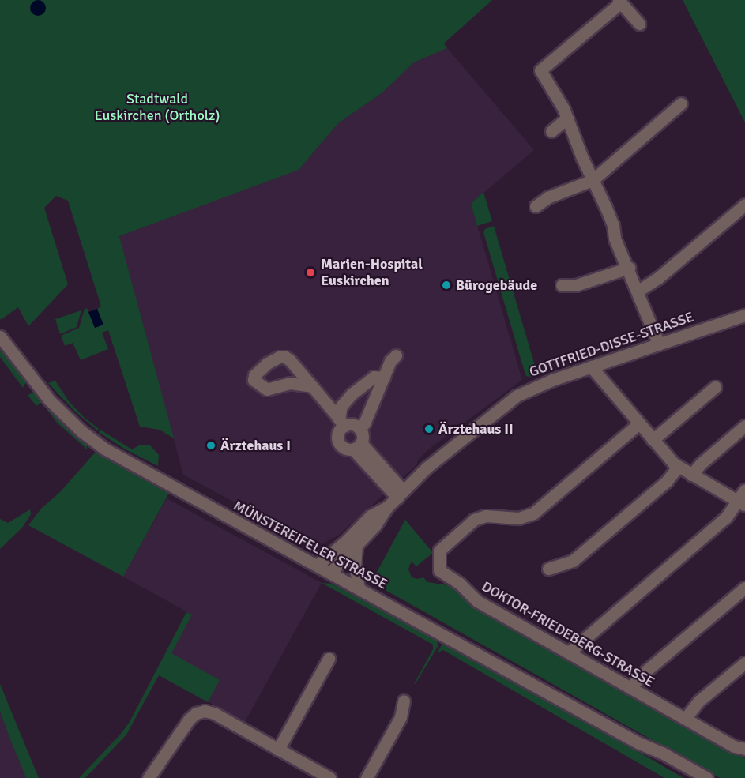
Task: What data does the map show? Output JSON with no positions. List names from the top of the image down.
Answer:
{
  "streets": {
    "street": ["GOTTFRIED-DISSE-STRASSE", "MÜNSTEREIFELER STRASSE", "DOKTOR-FRIEDEBERG-STRASSE"]
  },
  "crossings": [
    ["GOTTFRIED-DISSE-STRASSE", "MÜNSTEREIFELER STRASSE"]
  ],
  "parks": ["Stadtwald Euskirchen (Ortholz)"],
  "places": [
    "Marien-Hospital Euskirchen",
    "Bürogebäude",
    "Ärztehaus II",
    "Ärztehaus I"
  ]
}
